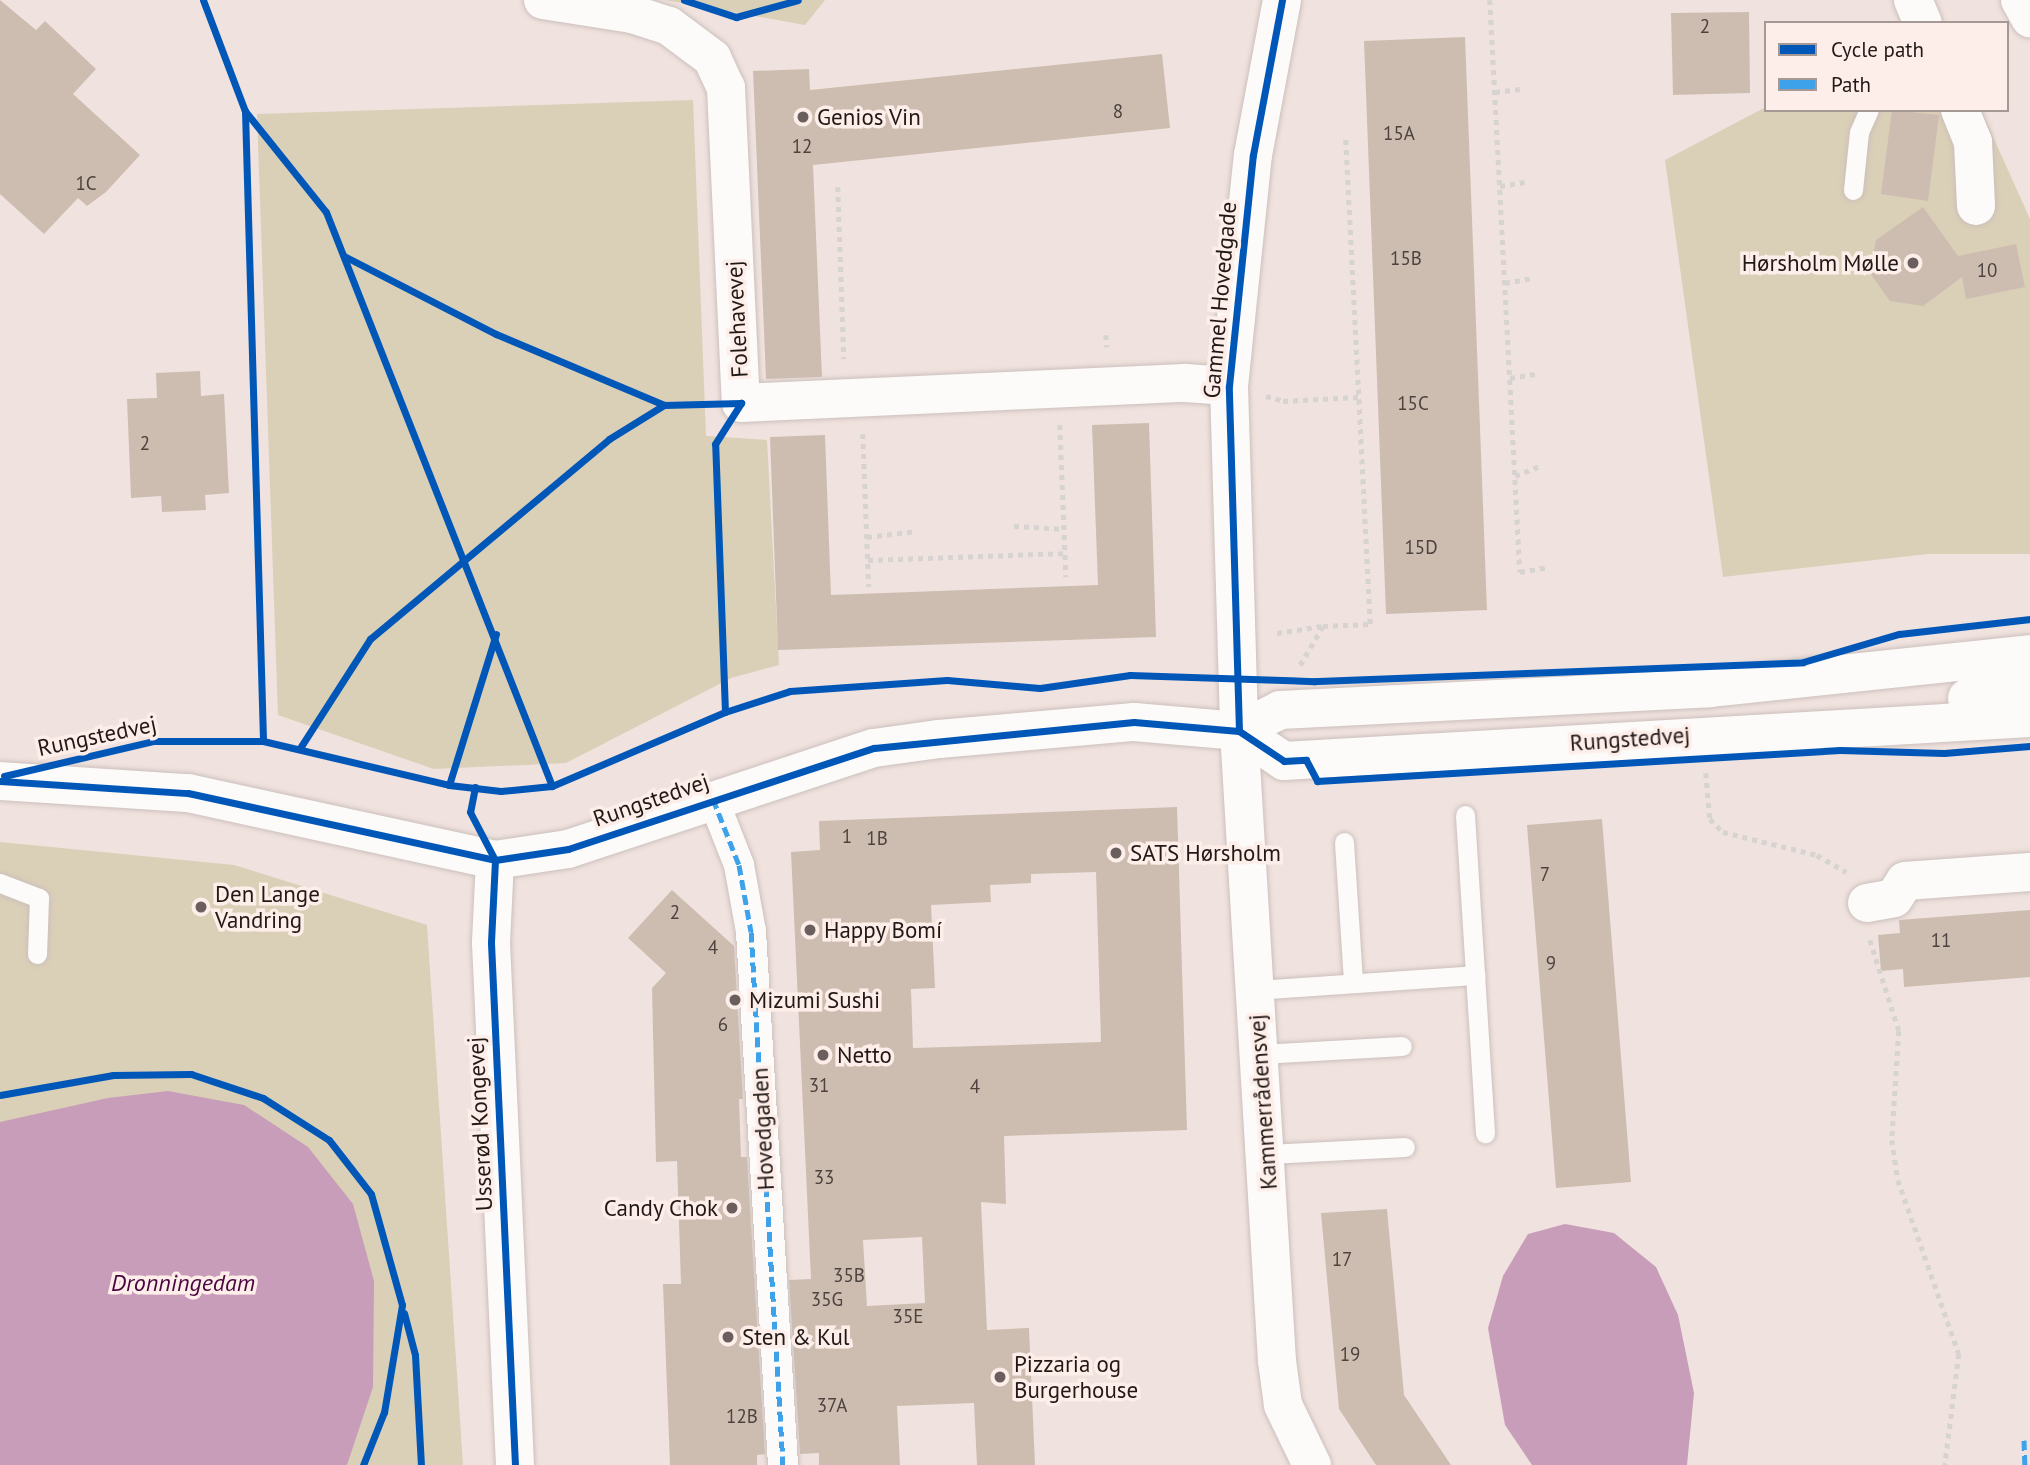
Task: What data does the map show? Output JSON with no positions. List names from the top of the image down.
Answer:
{
  "streets": {
    "street": [
      "Gammel Hovedgade",
      "Folehavevej",
      "Rungstedvej",
      "Kammerrådensvej",
      "Usserød Kongevej",
      "Hovedgaden"
    ]
  },
  "crossings": [
    ["Gammel Hovedgade", "Folehavevej"],
    ["Gammel Hovedgade", "Rungstedvej"],
    ["Gammel Hovedgade", "Kammerrådensvej"],
    ["Rungstedvej", "Kammerrådensvej"],
    ["Rungstedvej", "Usserød Kongevej"],
    ["Rungstedvej", "Hovedgaden"]
  ],
  "water": ["Dronningedam"],
  "places": [
    "Genios Vin",
    "Hørsholm Mølle",
    "SATS Hørsholm",
    "Den Lange Vandring",
    "Happy Bomí",
    "Mizumi Sushi",
    "Netto",
    "Candy Chok",
    "Sten & Kul",
    "Pizzaria og Burgerhouse"
  ],
  "house_numbers": [
    "2",
    "8",
    "15A",
    "12",
    "1C",
    "15B",
    "10",
    "15C",
    "2",
    "15D",
    "1",
    "1B",
    "7",
    "2",
    "11",
    "4",
    "9",
    "6",
    "31",
    "4",
    "33",
    "17",
    "35B",
    "35G",
    "35E",
    "19",
    "37A",
    "12B"
  ],
  "legend": ["Cycle path", "Path"]
}
